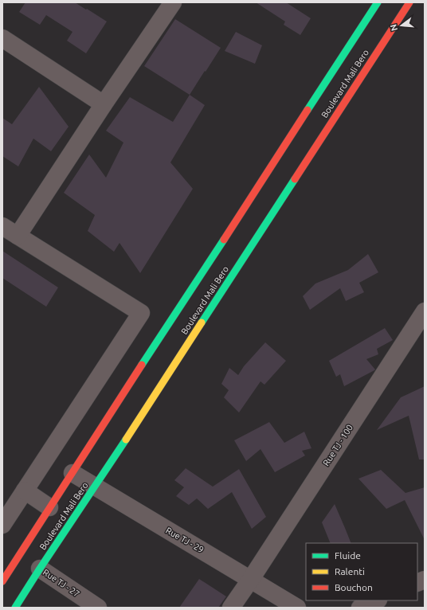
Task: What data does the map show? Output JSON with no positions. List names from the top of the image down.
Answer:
{
  "streets": {
    "main road": ["Boulevard Mali Bero"],
    "street": ["Rue TJ - 100", "Rue TJ - 29", "Rue TJ - 27"]
  },
  "crossings": [
    ["Boulevard Mali Bero", "Rue TJ - 29"],
    ["Boulevard Mali Bero", "Rue TJ - 27"],
    ["Rue TJ - 100", "Rue TJ - 29"]
  ],
  "legend": ["Fluide", "Ralenti", "Bouchon"],
  "north": "left"
}
